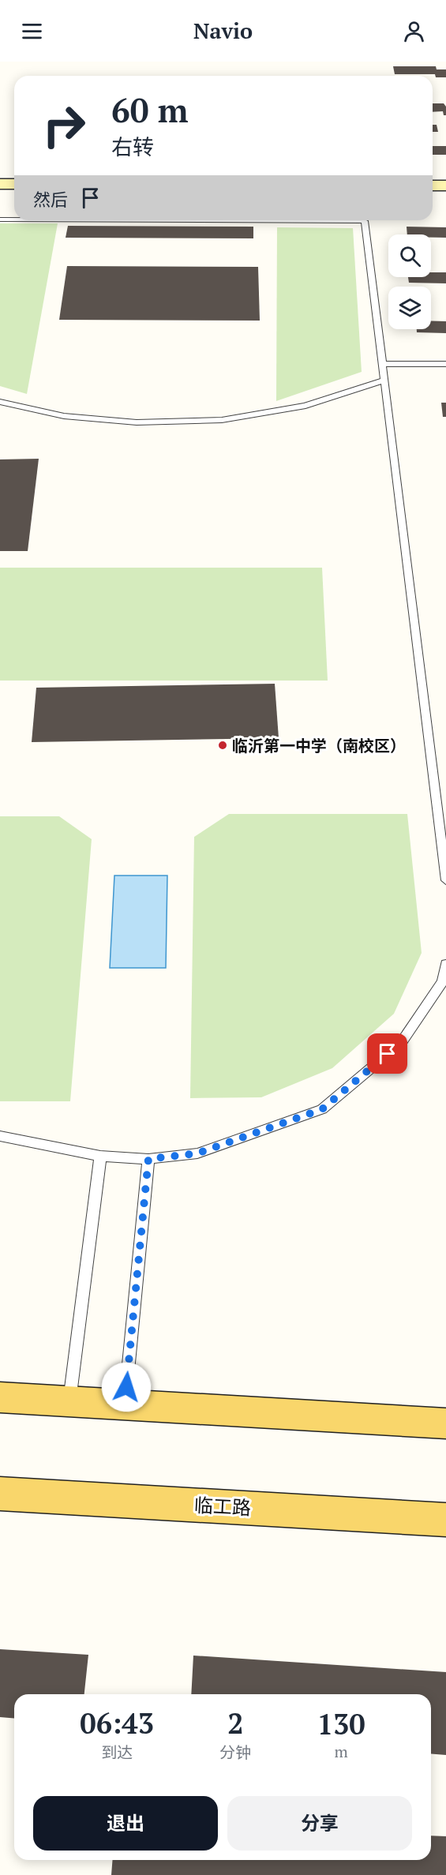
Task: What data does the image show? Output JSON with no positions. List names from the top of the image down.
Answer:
{
  "streets": {
    "main road": ["临工路"]
  },
  "places": ["临沂第一中学（南校区）"],
  "page": {
    "header": "Navio",
    "turn": ["60 m", "右转"],
    "then": "然后",
    "eta": [
      "06:43",
      "到达",
      "2",
      "分钟",
      "130",
      "m"
    ],
    "buttons": ["退出", "分享"]
  }
}
